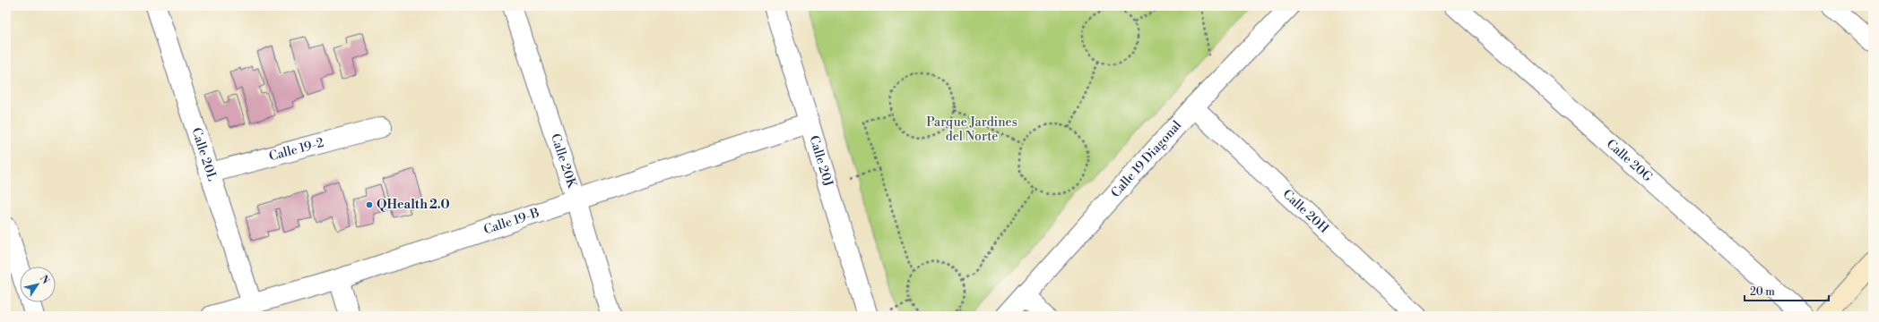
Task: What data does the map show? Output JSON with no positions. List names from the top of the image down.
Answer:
{
  "streets": {
    "street": [
      "Calle 19-2",
      "Calle 20L",
      "Calle 20K",
      "Calle 19 Diagonal",
      "Calle 20J",
      "Calle 20G",
      "Calle 20H",
      "Calle 19-B"
    ]
  },
  "crossings": [
    ["Calle 19-2", "Calle 20L"],
    ["Calle 20L", "Calle 19-B"],
    ["Calle 20K", "Calle 19-B"],
    ["Calle 19 Diagonal", "Calle 20H"],
    ["Calle 20J", "Calle 19-B"]
  ],
  "parks": ["Parque Jardines del Norte"],
  "places": ["QHealth 2.0"],
  "scale_bar": "20 m",
  "north": "top right"
}
